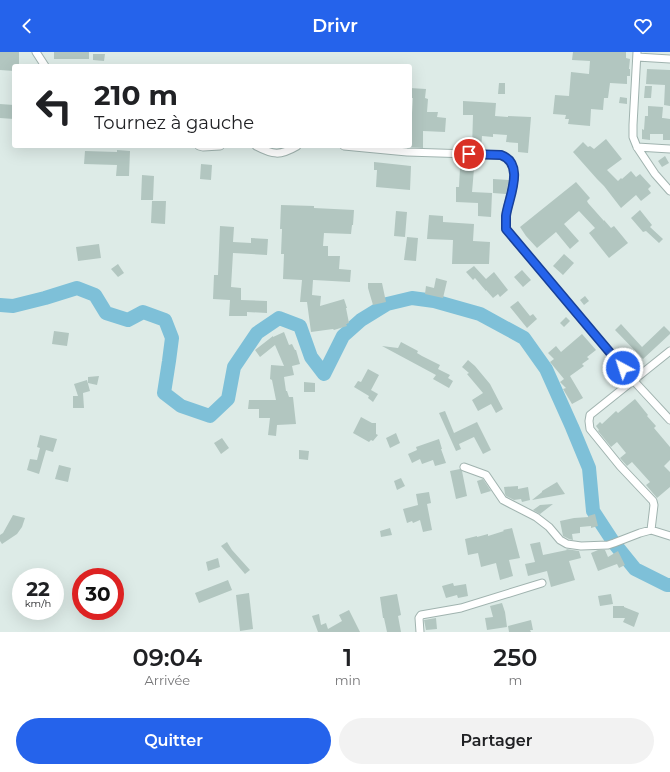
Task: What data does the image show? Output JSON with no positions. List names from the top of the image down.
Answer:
{
  "page": {
    "header": "Drivr",
    "turn": ["210 m", "Tournez à gauche"],
    "speed": "22 km/h",
    "limit": "30",
    "eta": [
      "09:04",
      "Arrivée",
      "1",
      "min",
      "250",
      "m"
    ],
    "buttons": ["Quitter", "Partager"]
  }
}
